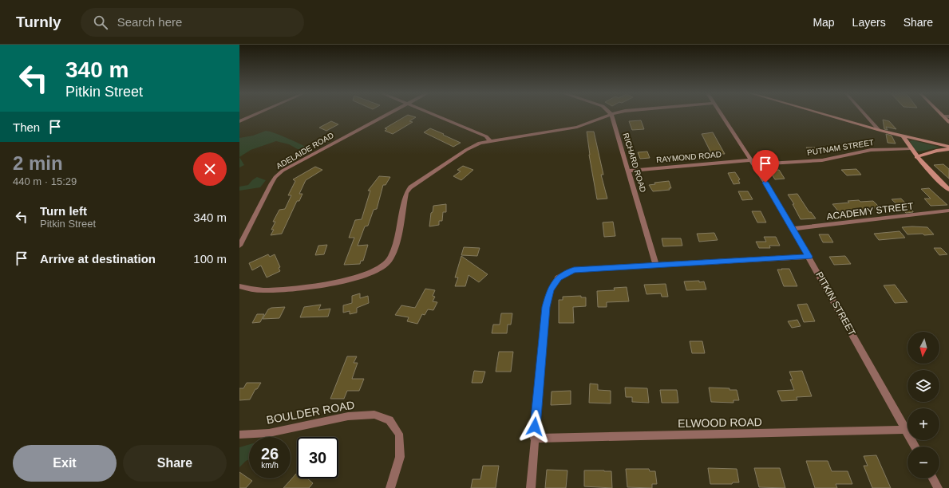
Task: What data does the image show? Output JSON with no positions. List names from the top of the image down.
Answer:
{
  "streets": {
    "street": [
      "PUTNAM STREET",
      "ADELAIDE ROAD",
      "RAYMOND ROAD",
      "RICHARD ROAD",
      "ACADEMY STREET",
      "PITKIN STREET",
      "BOULDER ROAD",
      "ELWOOD ROAD"
    ]
  },
  "crossings": [
    ["PUTNAM STREET", "RAYMOND ROAD"],
    ["PUTNAM STREET", "PITKIN STREET"],
    ["RAYMOND ROAD", "RICHARD ROAD"],
    ["RAYMOND ROAD", "PITKIN STREET"],
    ["ACADEMY STREET", "PITKIN STREET"],
    ["PITKIN STREET", "ELWOOD ROAD"]
  ],
  "north": "bottom",
  "page": {
    "header": "Turnly",
    "search": "Search here",
    "nav": ["Map", "Layers", "Share"],
    "turn": ["340 m", "Pitkin Street"],
    "then": "Then",
    "heading": ["2 min", "440 m · 15:29"],
    "list": [
      {
        "name": "Turn left",
        "note": "Pitkin Street",
        "value": "340 m"
      },
      {
        "name": "Arrive at destination",
        "value": "100 m"
      }
    ],
    "map_buttons": ["+", "−"],
    "speed": "26 km/h",
    "limit": "30",
    "buttons": ["Exit", "Share"]
  }
}
